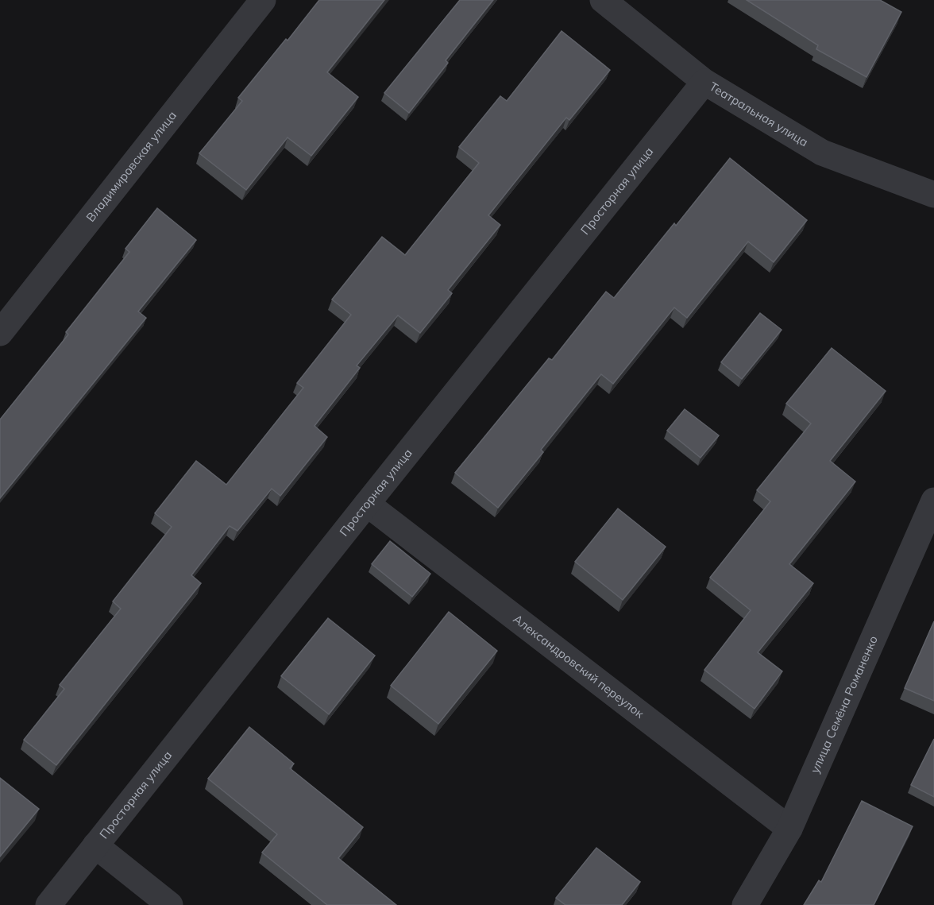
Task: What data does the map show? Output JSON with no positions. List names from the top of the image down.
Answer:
{
  "streets": {
    "street": [
      "Театральная улица",
      "Владимировская улица",
      "Просторная улица",
      "Александровский переулок",
      "улица Семёна Романенко"
    ]
  },
  "crossings": [
    ["Театральная улица", "Просторная улица"],
    ["Просторная улица", "Александровский переулок"],
    ["Александровский переулок", "улица Семёна Романенко"]
  ]
}
